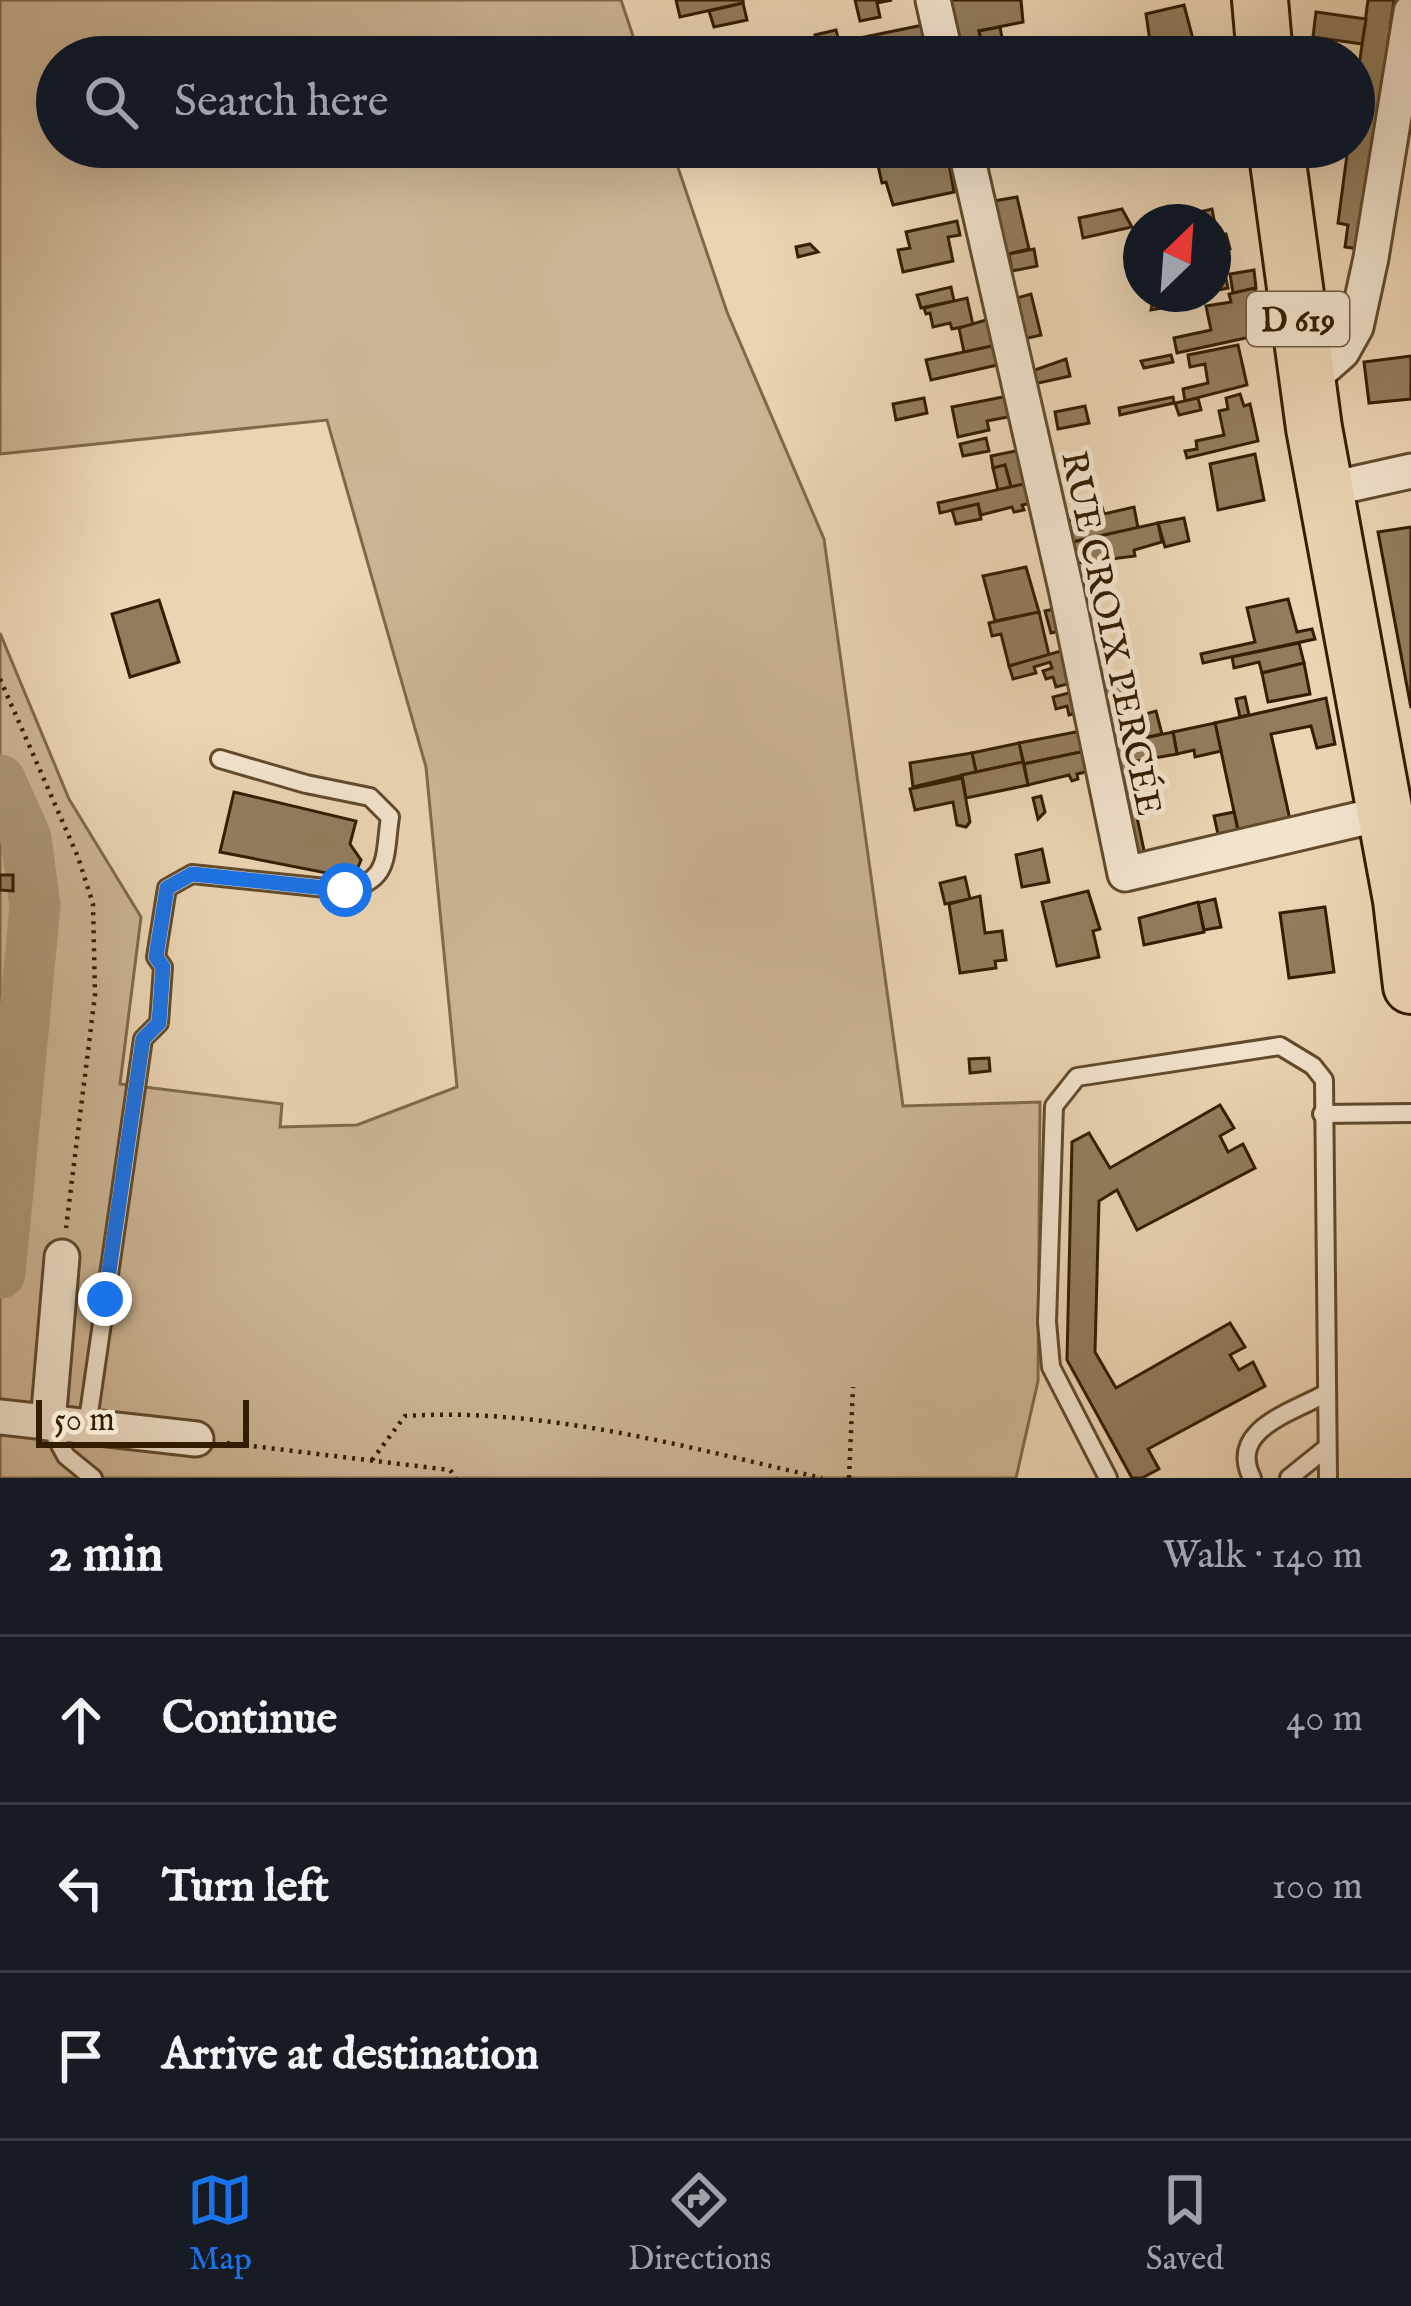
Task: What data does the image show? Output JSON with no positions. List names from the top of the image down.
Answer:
{
  "streets": {
    "main road": ["D 619"],
    "street": ["RUE CROIX PERCÉE"]
  },
  "crossings": [
    ["D 619", "RUE CROIX PERCÉE"]
  ],
  "scale_bar": "50 m",
  "north": "top right",
  "page": {
    "search": "Search here",
    "scale": "50 m",
    "heading": ["2 min", "Walk · 140 m"],
    "list": [
      ["Continue", "40 m"],
      ["Turn left", "100 m"],
      "Arrive at destination"
    ],
    "nav": ["Map", "Directions", "Saved"]
  }
}
